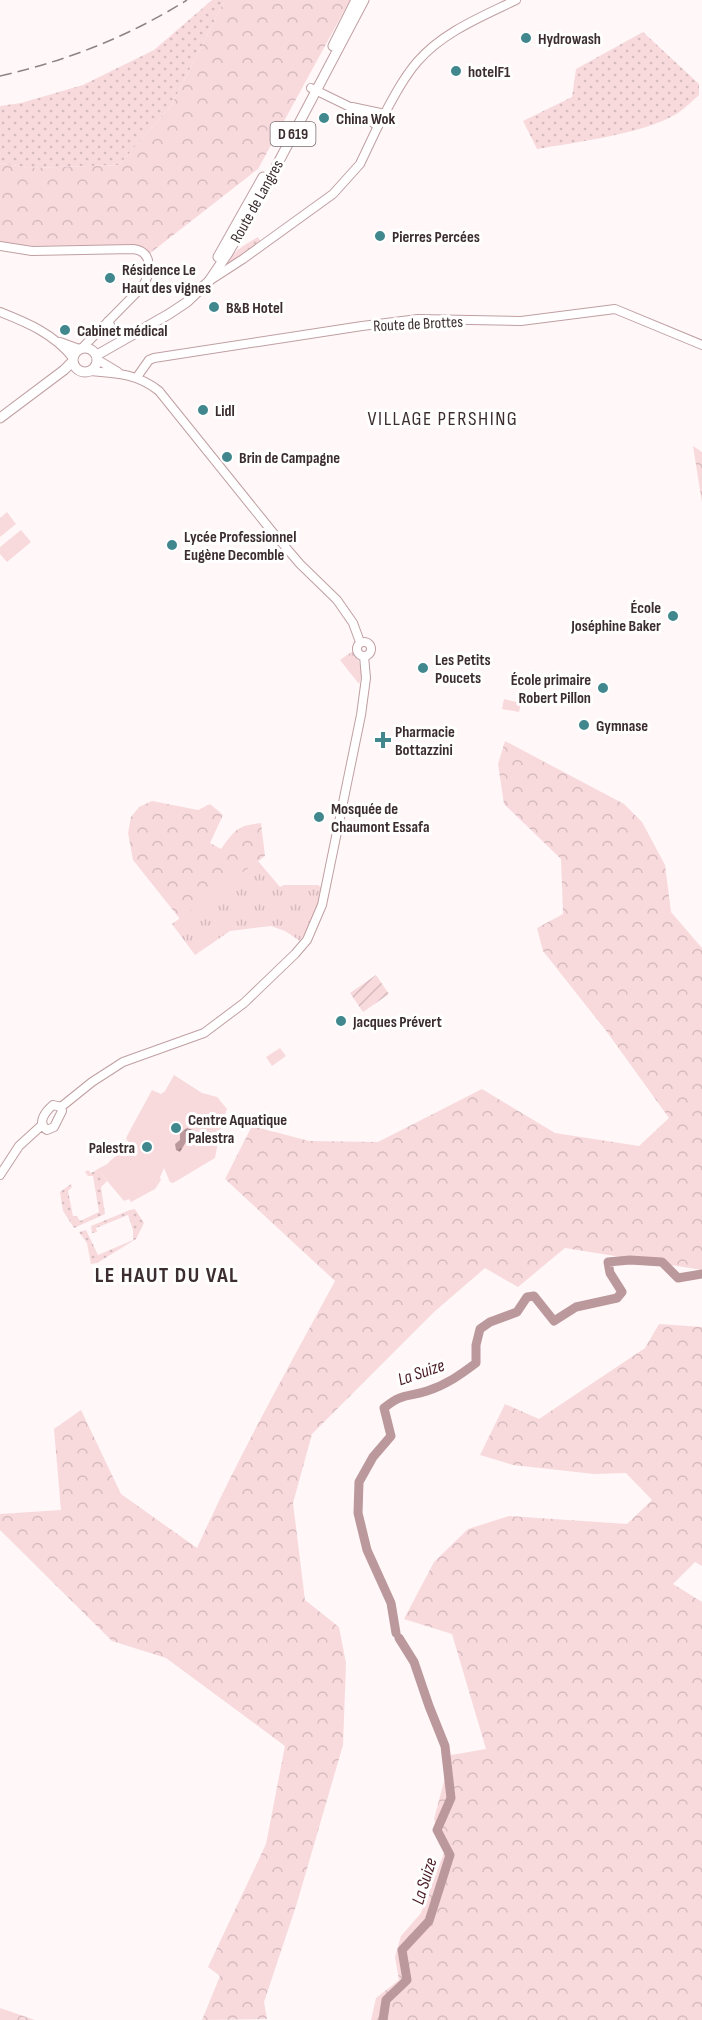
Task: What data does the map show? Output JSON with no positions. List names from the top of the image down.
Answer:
{
  "streets": {
    "main road": ["D 619", "Route de Langres"],
    "street": ["Route de Brottes"]
  },
  "crossings": [
    ["D 619", "Route de Langres"]
  ],
  "districts": ["VILLAGE PERSHING", "LE HAUT DU VAL"],
  "water": ["La Suize"],
  "places": {
    "other": [
      "Hydrowash",
      "hotelF1",
      "China Wok",
      "Pierres Percées",
      "Résidence Le Haut des vignes",
      "B&B Hotel",
      "Cabinet médical",
      "Lidl",
      "Brin de Campagne",
      "Lycée Professionnel Eugène Decomble",
      "École Joséphine Baker",
      "Les Petits Poucets",
      "École primaire Robert Pillon",
      "Gymnase",
      "Mosquée de Chaumont Essafa",
      "Jacques Prévert",
      "Centre Aquatique Palestra",
      "Palestra"
    ],
    "health": ["Pharmacie Bottazzini"]
  }
}
